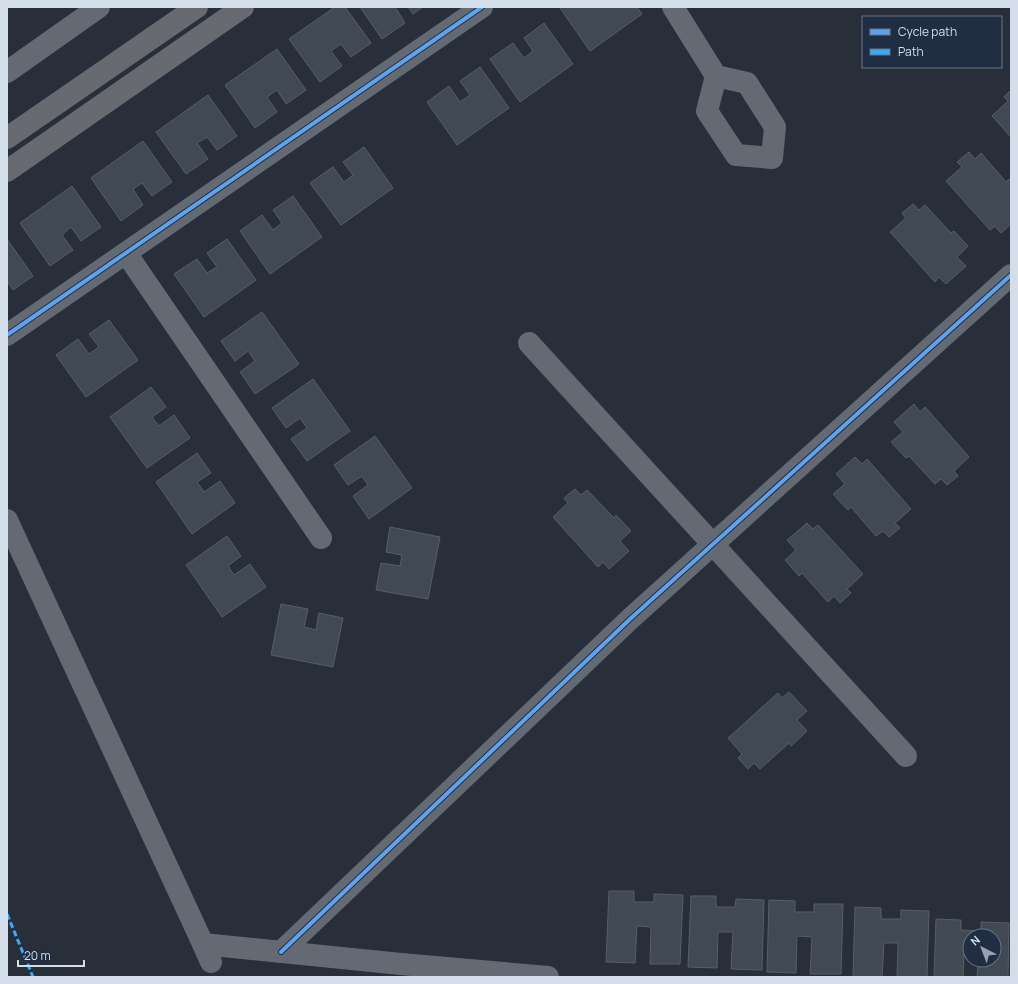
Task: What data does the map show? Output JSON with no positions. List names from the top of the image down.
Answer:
{
  "legend": ["Cycle path", "Path"],
  "scale_bar": "20 m",
  "north": "top left"
}
